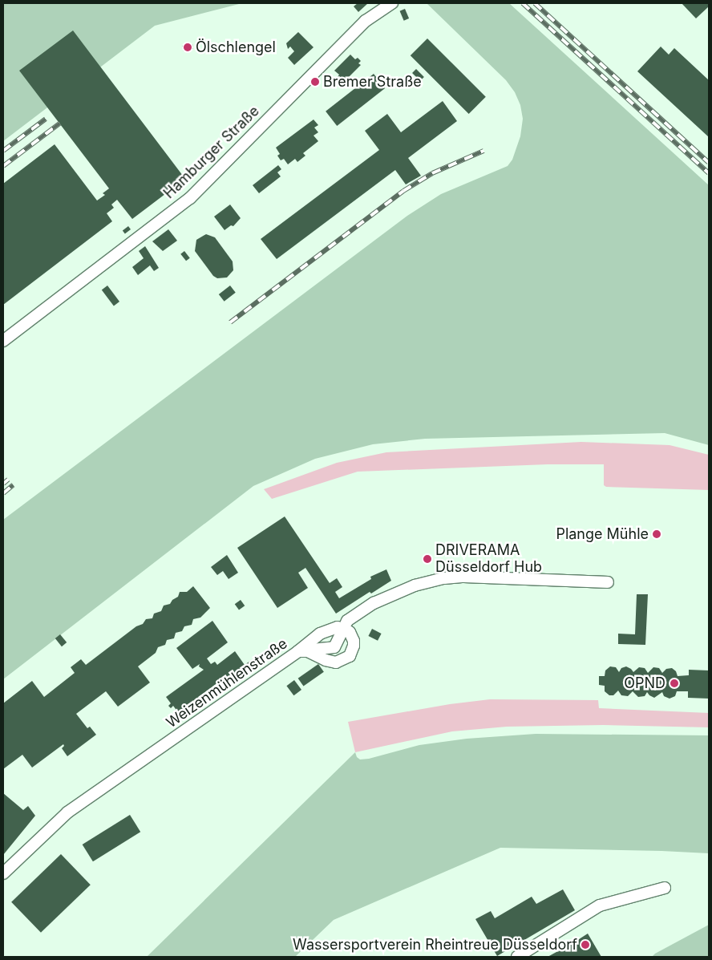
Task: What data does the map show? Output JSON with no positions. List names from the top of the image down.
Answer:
{
  "streets": {
    "street": ["Hamburger Straße", "Weizenmühlenstraße"]
  },
  "places": [
    "Ölschlengel",
    "Bremer Straße",
    "Plange Mühle",
    "DRIVERAMA Düsseldorf Hub",
    "OPND",
    "Wassersportverein Rheintreue Düsseldorf"
  ]
}
